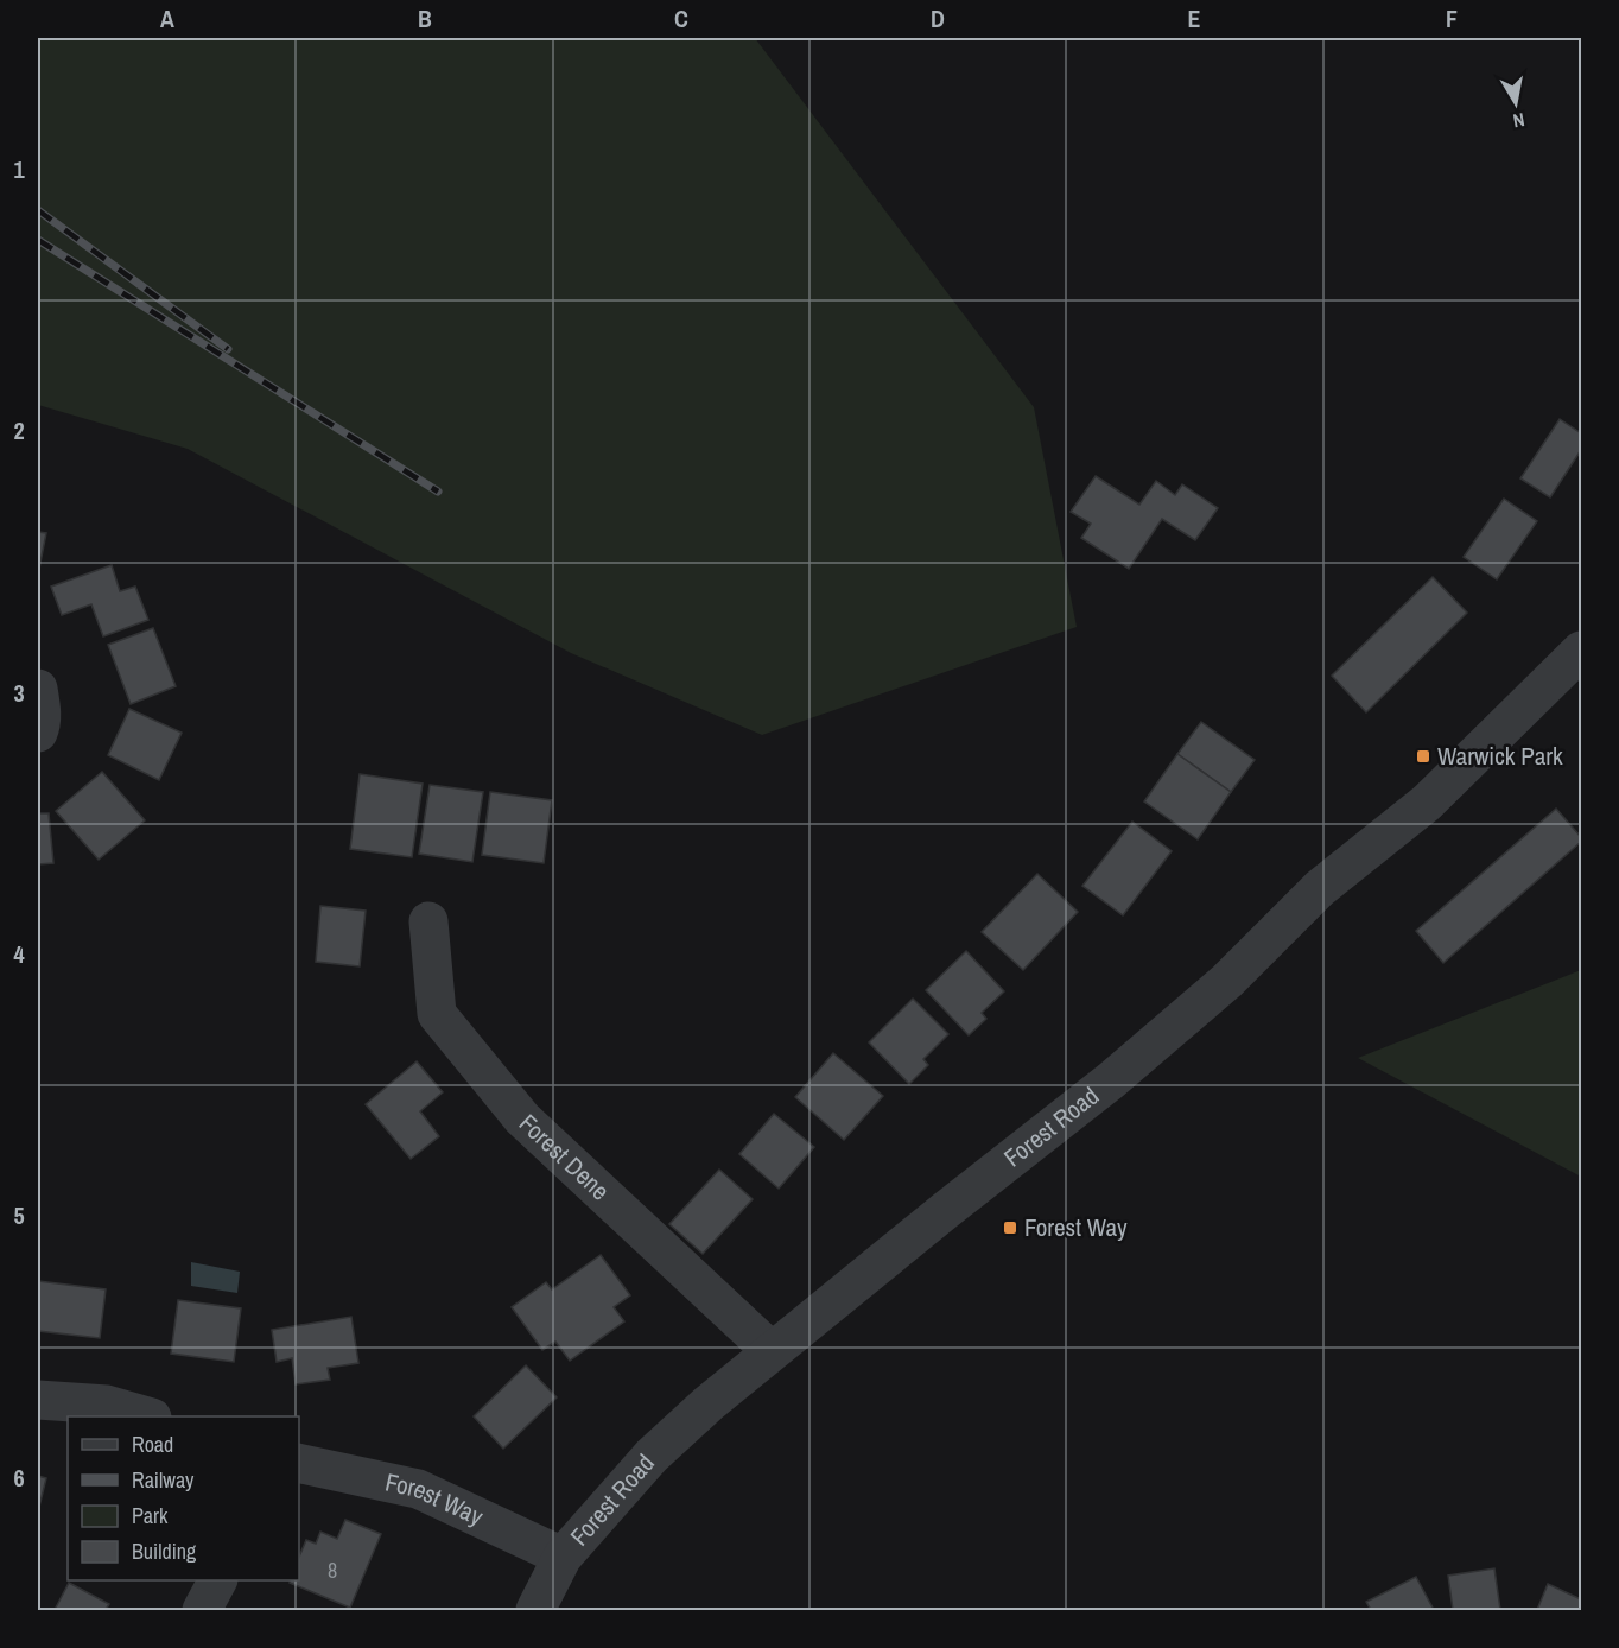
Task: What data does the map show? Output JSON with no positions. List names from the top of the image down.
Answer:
{
  "streets": {
    "street": ["Forest Road", "Forest Dene", "Forest Way"]
  },
  "crossings": [
    ["Forest Road", "Forest Dene"],
    ["Forest Road", "Forest Way"]
  ],
  "places": {
    "transit": ["Warwick Park", "Forest Way"]
  },
  "house_numbers": ["8"],
  "legend": [
    "Road",
    "Railway",
    "Park",
    "Building"
  ],
  "north": "bottom",
  "grid": {
    "columns": [
      "A",
      "B",
      "C",
      "D",
      "E",
      "F"
    ],
    "rows": [
      "1",
      "2",
      "3",
      "4",
      "5",
      "6"
    ]
  }
}
